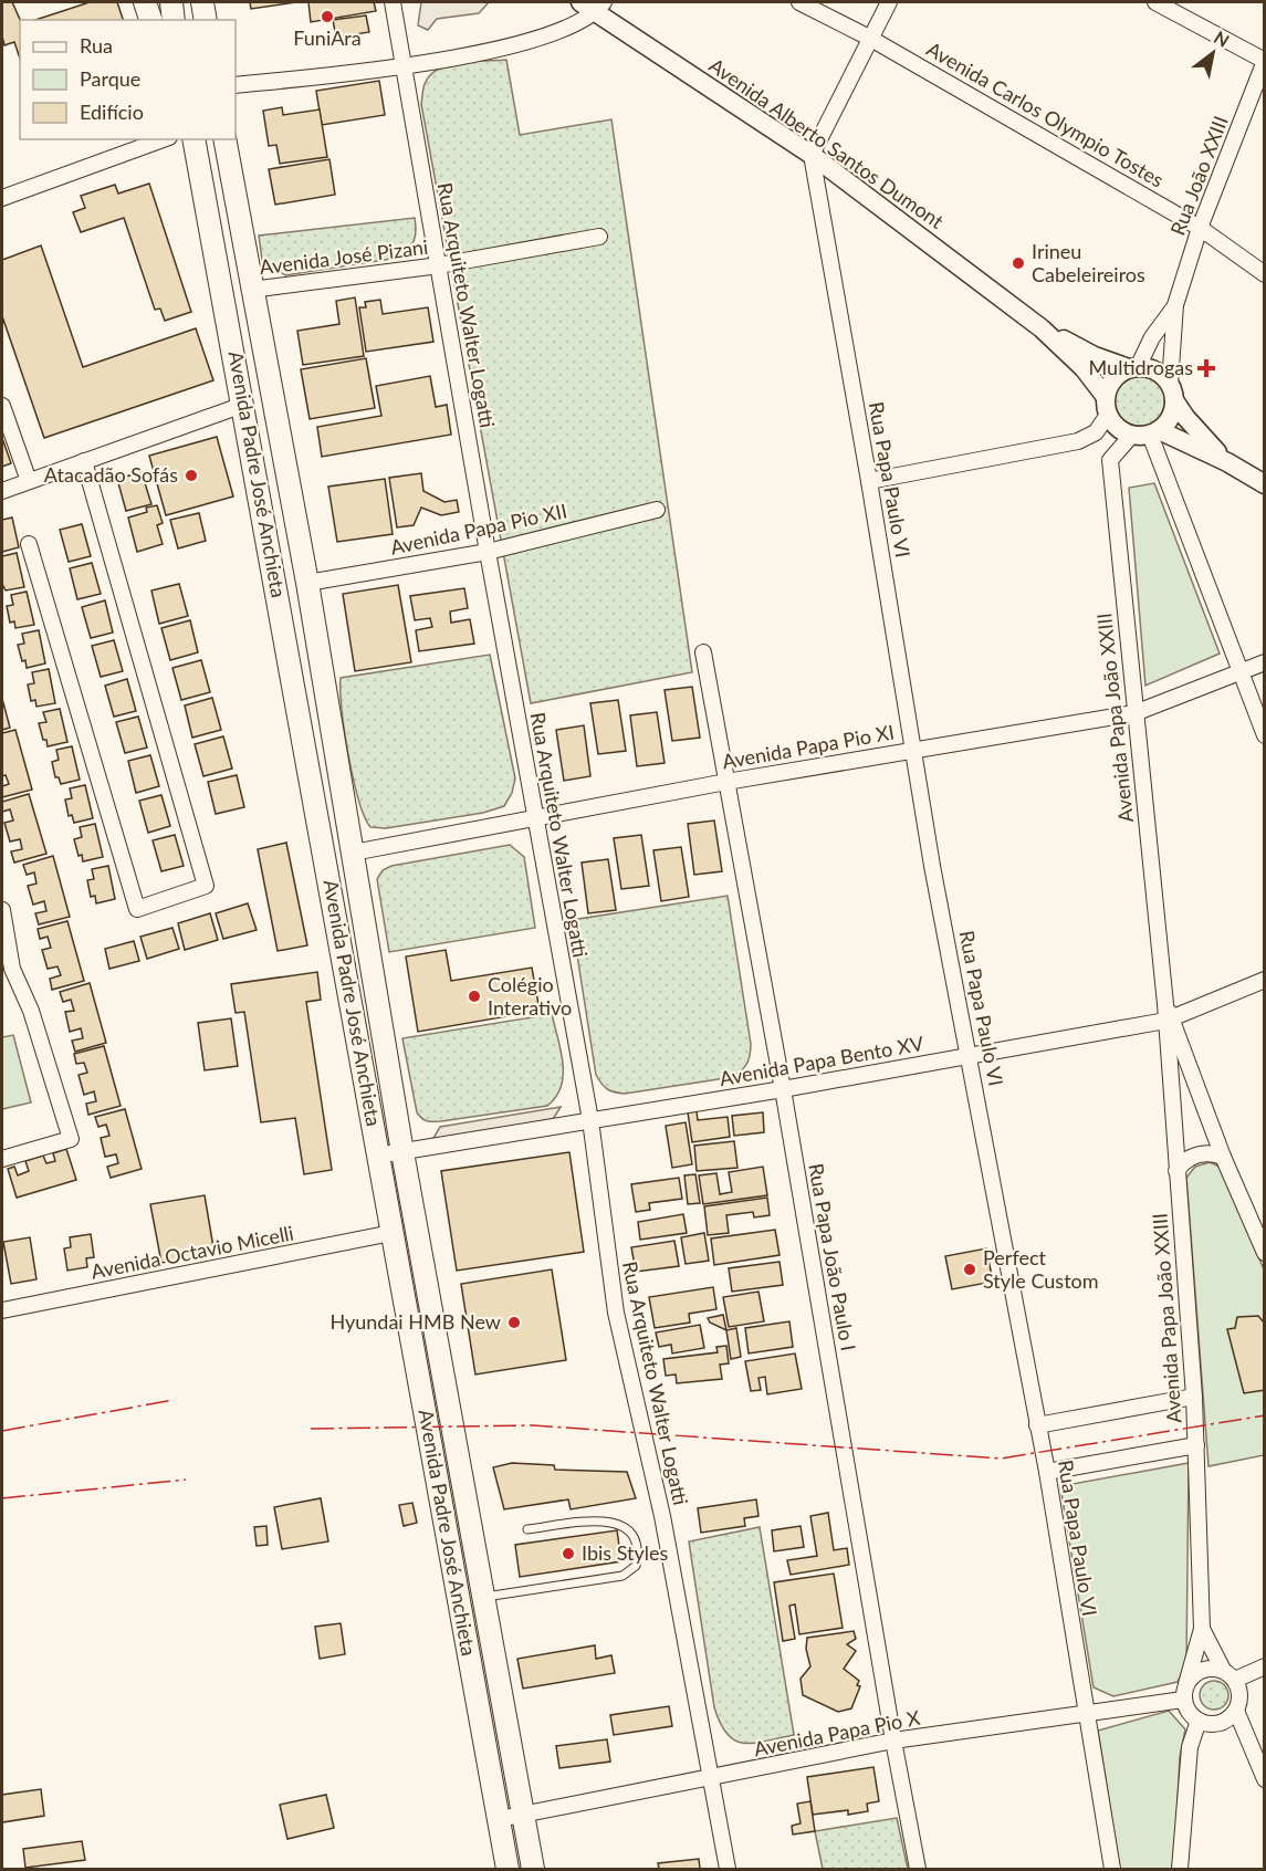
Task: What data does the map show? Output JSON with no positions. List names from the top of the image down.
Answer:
{
  "streets": {
    "main road": ["Avenida Padre José Anchieta"],
    "street": [
      "Avenida Carlos Olympio Tostes",
      "Avenida Alberto Santos Dumont",
      "Rua João XXIII",
      "Avenida José Pizani",
      "Rua Arquiteto Walter Logatti",
      "Rua Papa Paulo VI",
      "Avenida Papa Pio XII",
      "Avenida Papa João XXIII",
      "Avenida Papa Pio XI",
      "Avenida Papa Bento XV",
      "Avenida Octavio Micelli",
      "Rua Papa João Paulo I",
      "Avenida Papa Pio X"
    ]
  },
  "crossings": [
    ["Avenida Carlos Olympio Tostes", "Rua João XXIII"],
    ["Avenida Alberto Santos Dumont", "Rua João XXIII"],
    ["Avenida Alberto Santos Dumont", "Rua Papa Paulo VI"],
    ["Avenida Alberto Santos Dumont", "Avenida Papa João XXIII"],
    ["Rua João XXIII", "Avenida Papa João XXIII"],
    ["Avenida José Pizani", "Rua Arquiteto Walter Logatti"],
    ["Avenida José Pizani", "Avenida Padre José Anchieta"],
    ["Rua Arquiteto Walter Logatti", "Avenida Papa Pio XII"],
    ["Rua Arquiteto Walter Logatti", "Avenida Papa Pio XI"],
    ["Rua Arquiteto Walter Logatti", "Avenida Papa Bento XV"],
    ["Rua Arquiteto Walter Logatti", "Avenida Papa Pio X"],
    ["Avenida Padre José Anchieta", "Avenida Papa Pio XII"],
    ["Avenida Padre José Anchieta", "Avenida Papa Pio XI"],
    ["Avenida Padre José Anchieta", "Avenida Papa Bento XV"],
    ["Avenida Padre José Anchieta", "Avenida Octavio Micelli"],
    ["Avenida Padre José Anchieta", "Avenida Papa Pio X"],
    ["Rua Papa Paulo VI", "Avenida Papa Pio XI"],
    ["Rua Papa Paulo VI", "Avenida Papa Bento XV"],
    ["Rua Papa Paulo VI", "Avenida Papa Pio X"],
    ["Avenida Papa João XXIII", "Avenida Papa Pio XI"],
    ["Avenida Papa João XXIII", "Avenida Papa Bento XV"],
    ["Avenida Papa João XXIII", "Avenida Papa Pio X"],
    ["Avenida Papa Pio XI", "Rua Papa João Paulo I"],
    ["Avenida Papa Bento XV", "Rua Papa João Paulo I"],
    ["Rua Papa João Paulo I", "Avenida Papa Pio X"]
  ],
  "places": {
    "other": [
      "FuniAra",
      "Irineu Cabeleireiros",
      "Atacadão Sofás",
      "Colégio Interativo",
      "Perfect Style Custom",
      "Hyundai HMB New",
      "Ibis Styles"
    ],
    "health": ["Multidrogas"]
  },
  "legend": ["Rua", "Parque", "Edifício"],
  "north": "top right"
}
